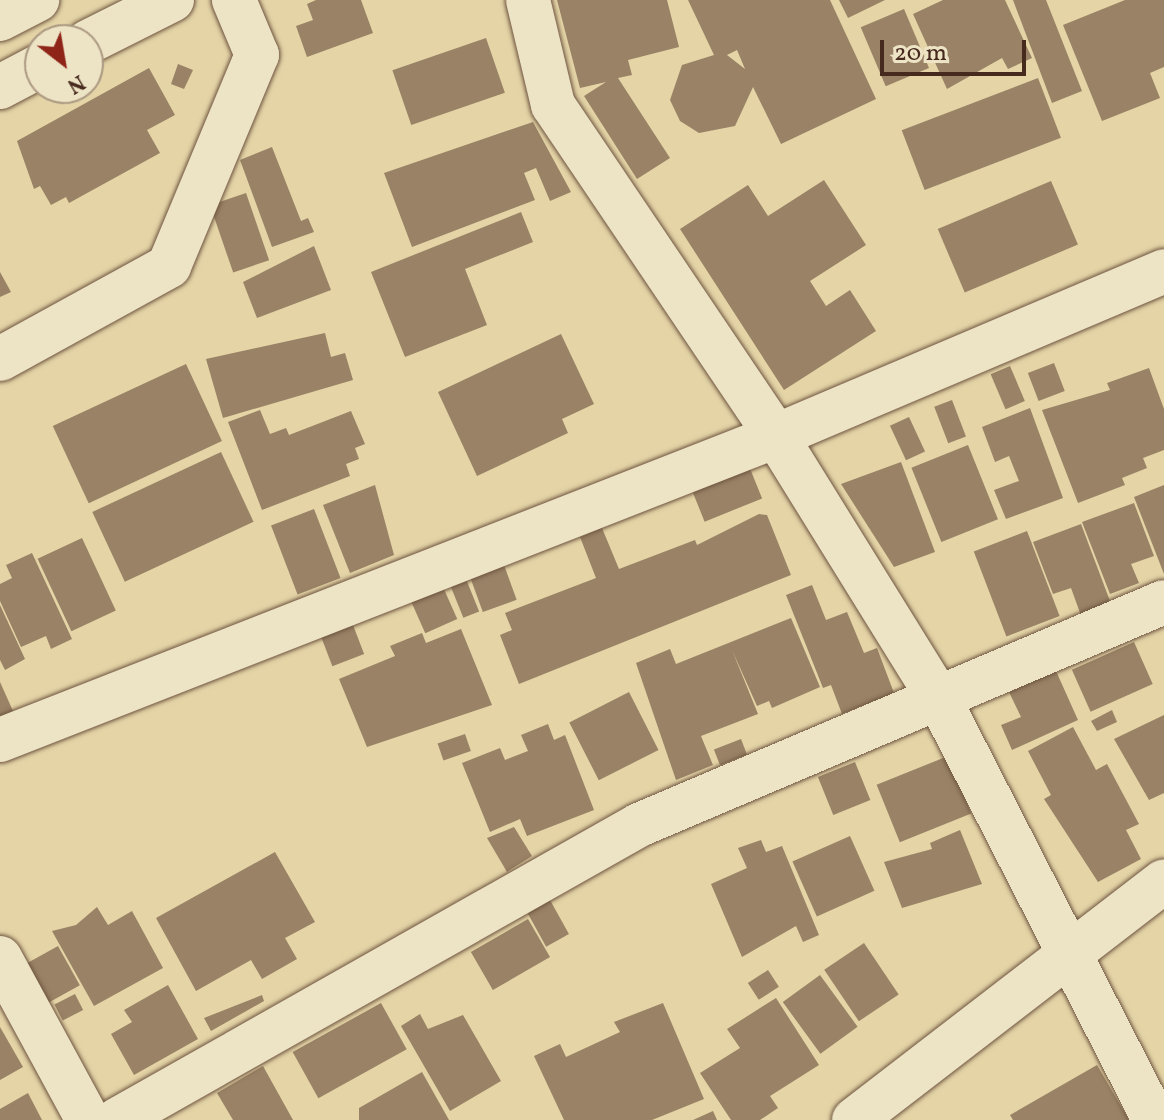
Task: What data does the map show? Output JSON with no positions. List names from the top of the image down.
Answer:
{
  "scale_bar": "20 m",
  "north": "bottom right"
}
